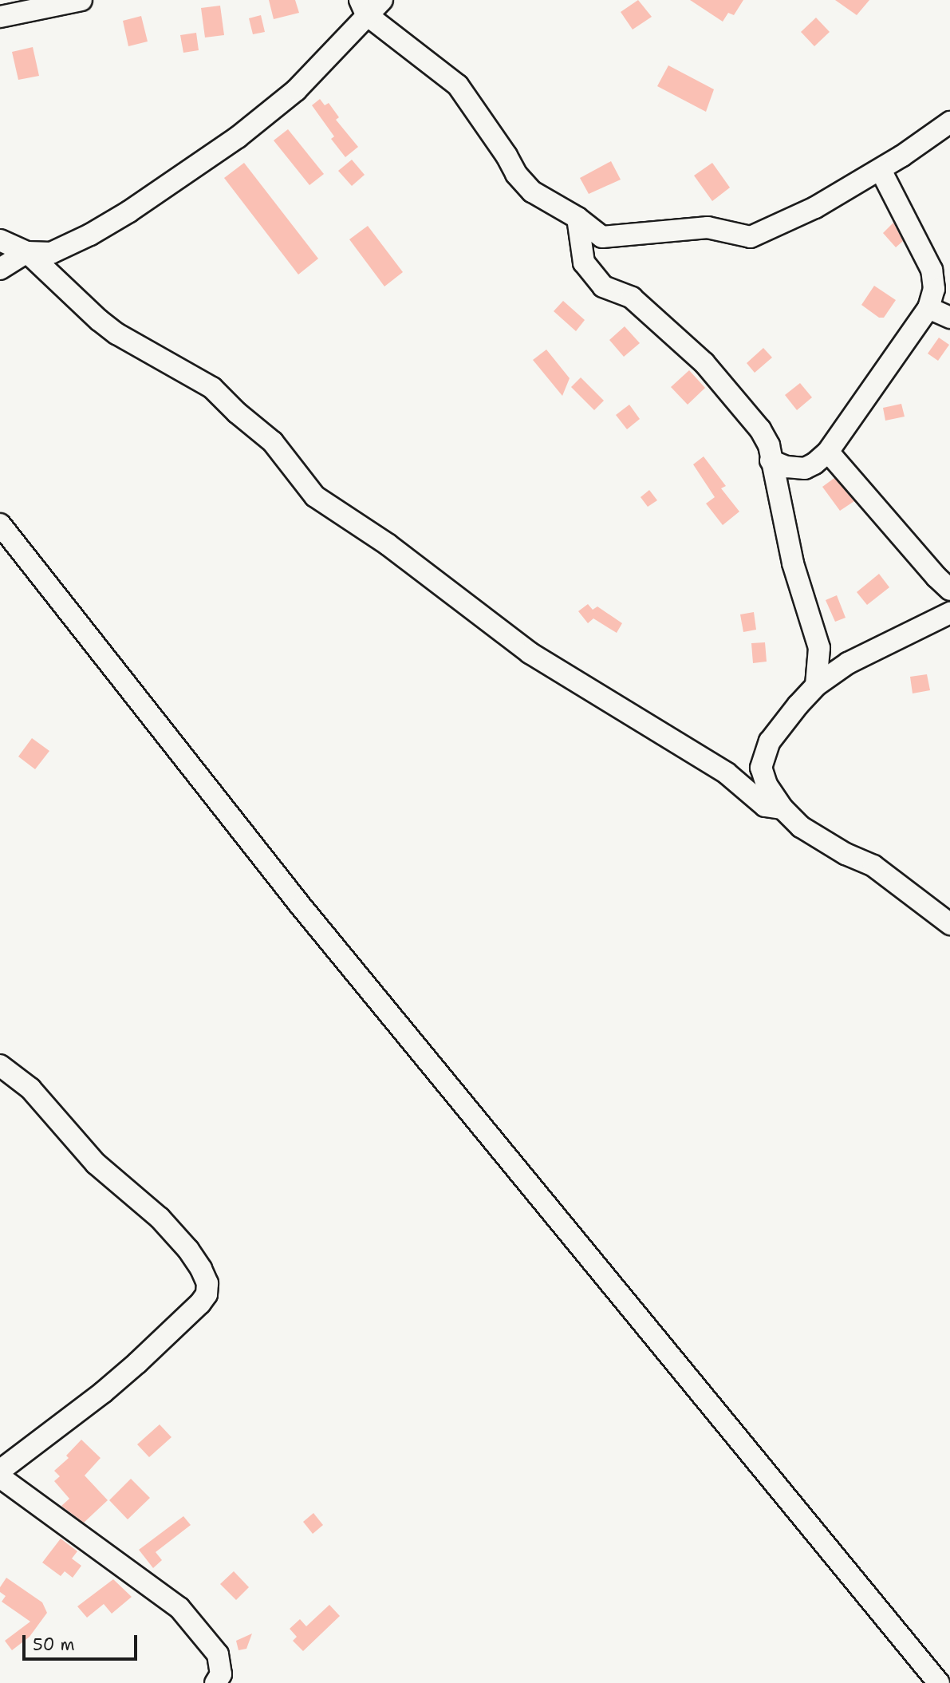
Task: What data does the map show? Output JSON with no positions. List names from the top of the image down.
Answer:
{
  "scale_bar": "50 m"
}
